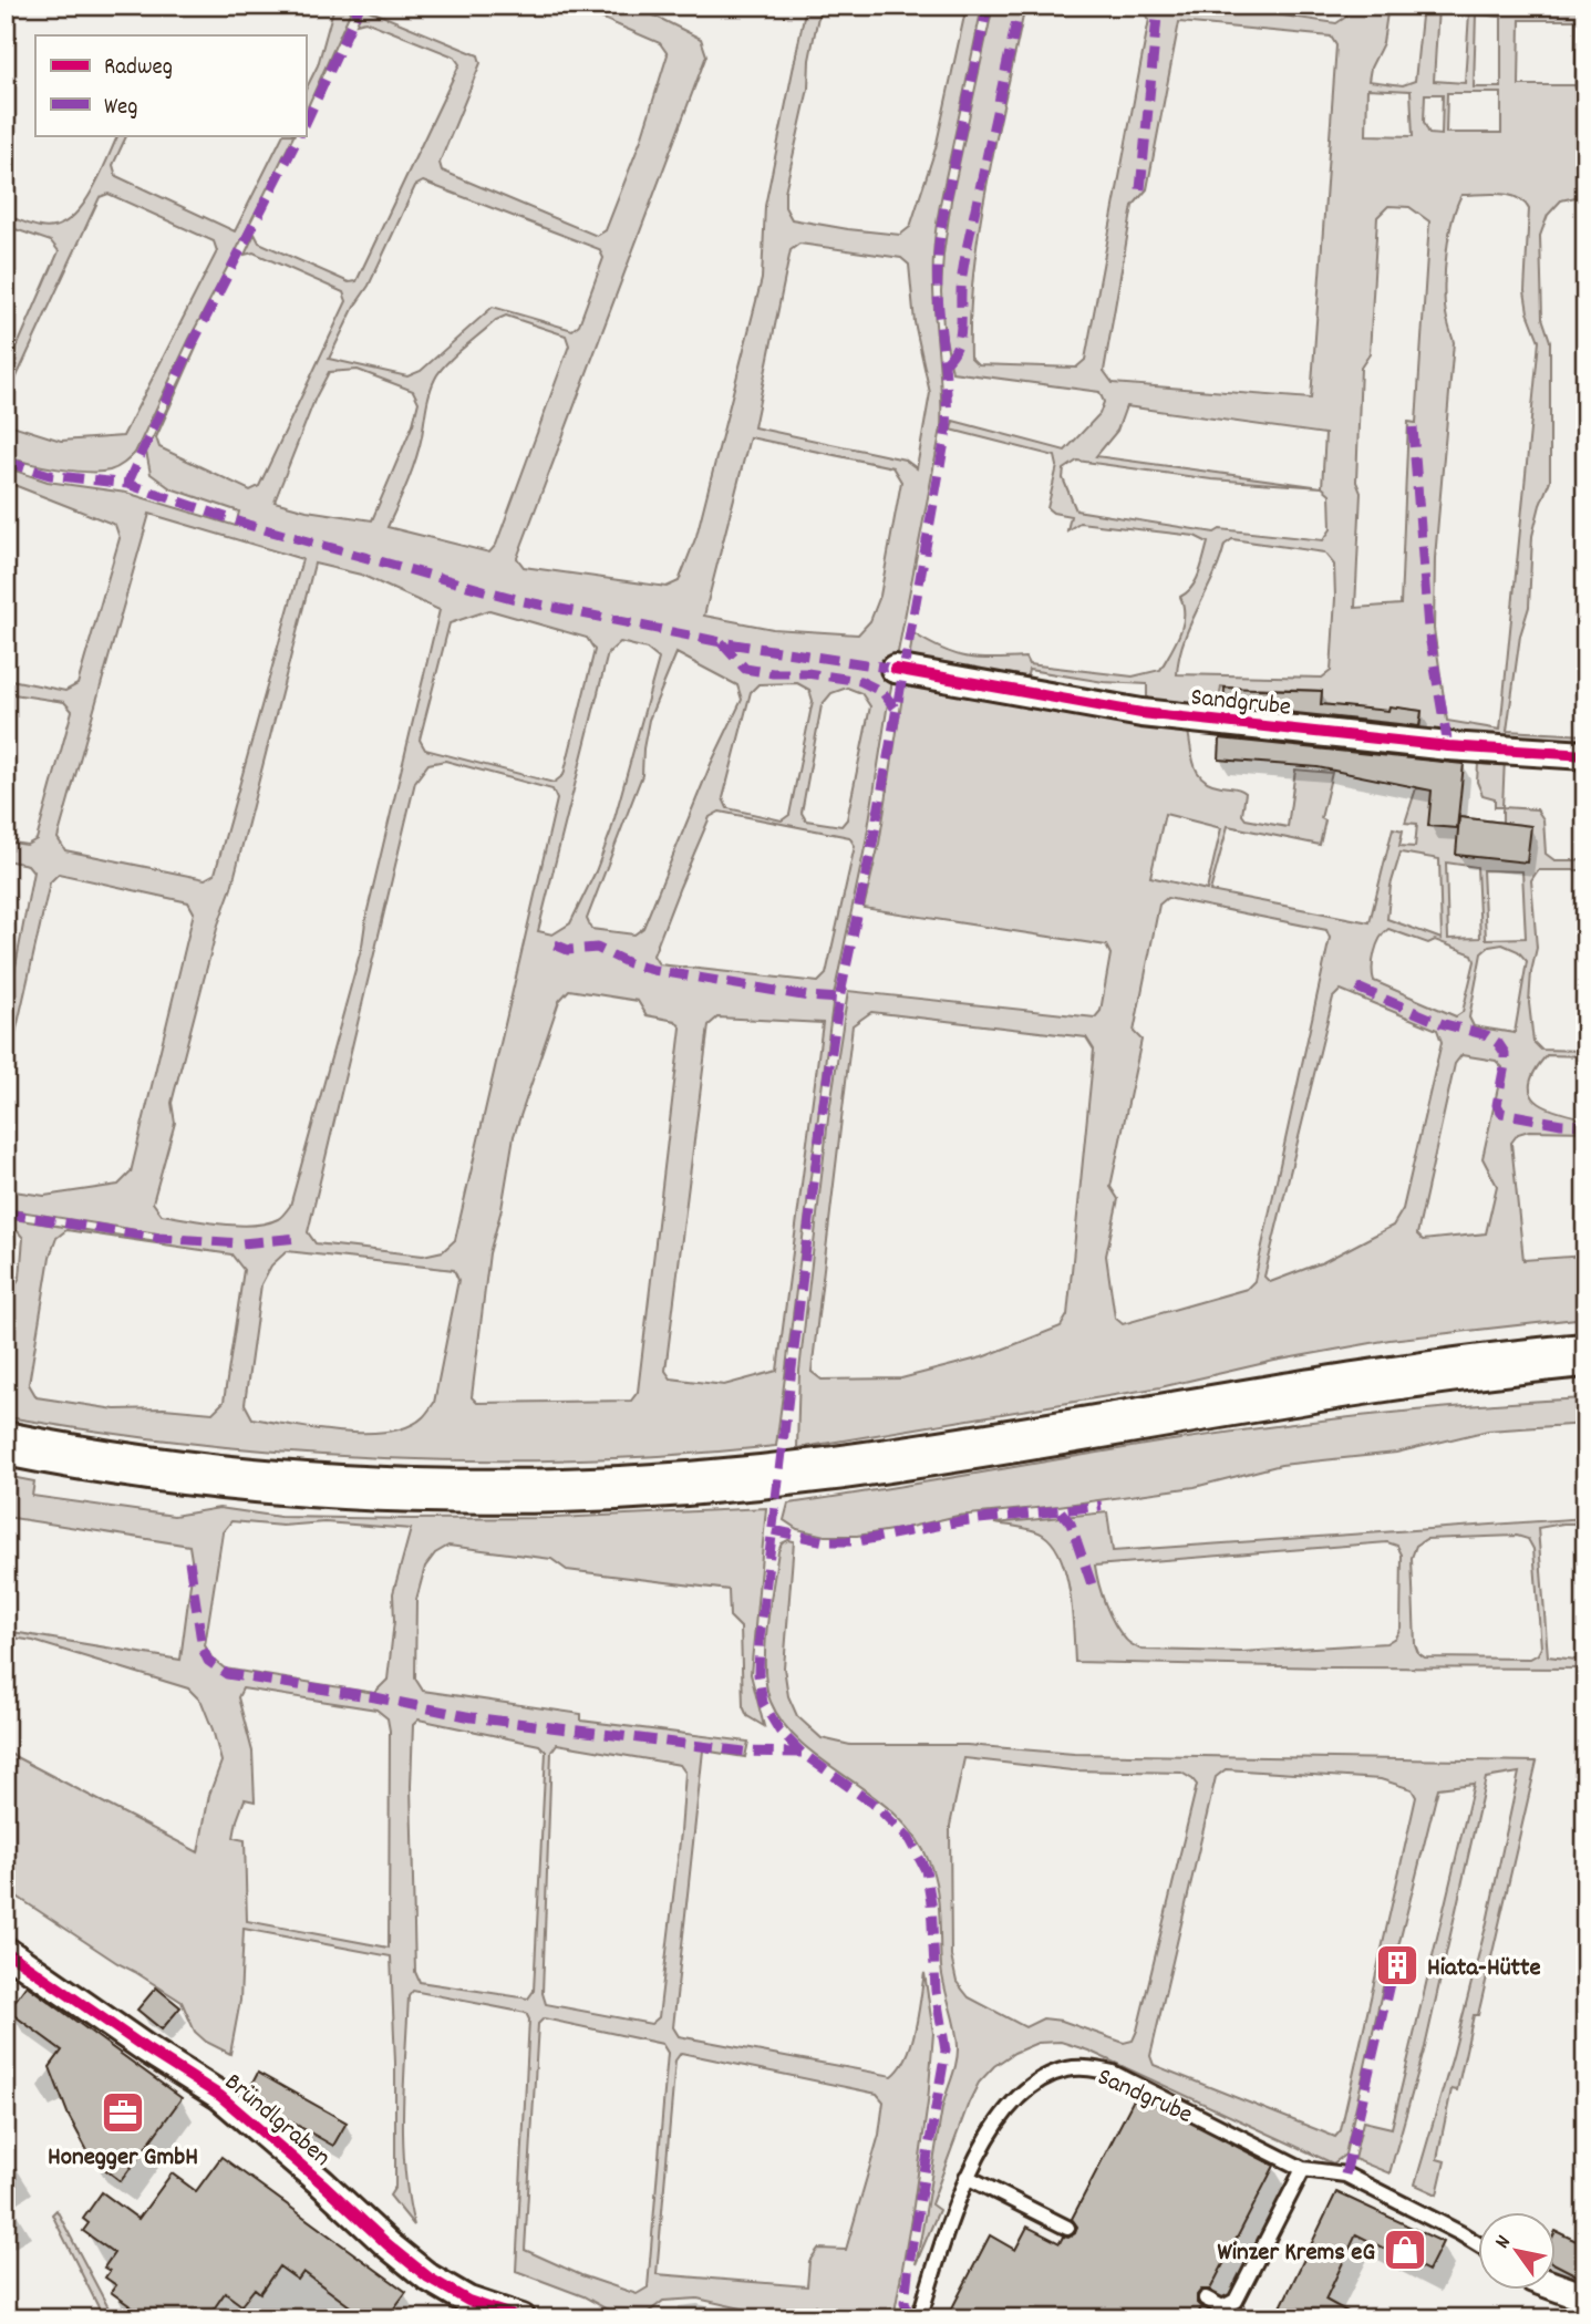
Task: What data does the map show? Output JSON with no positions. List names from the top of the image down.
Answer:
{
  "streets": {
    "street": ["Sandgrube", "Bründlgraben"]
  },
  "places": {
    "building": ["Hiata-Hütte"],
    "office": ["Honegger GmbH"],
    "shop": ["Winzer Krems eG"]
  },
  "legend": ["Radweg", "Weg"],
  "north": "top left"
}
